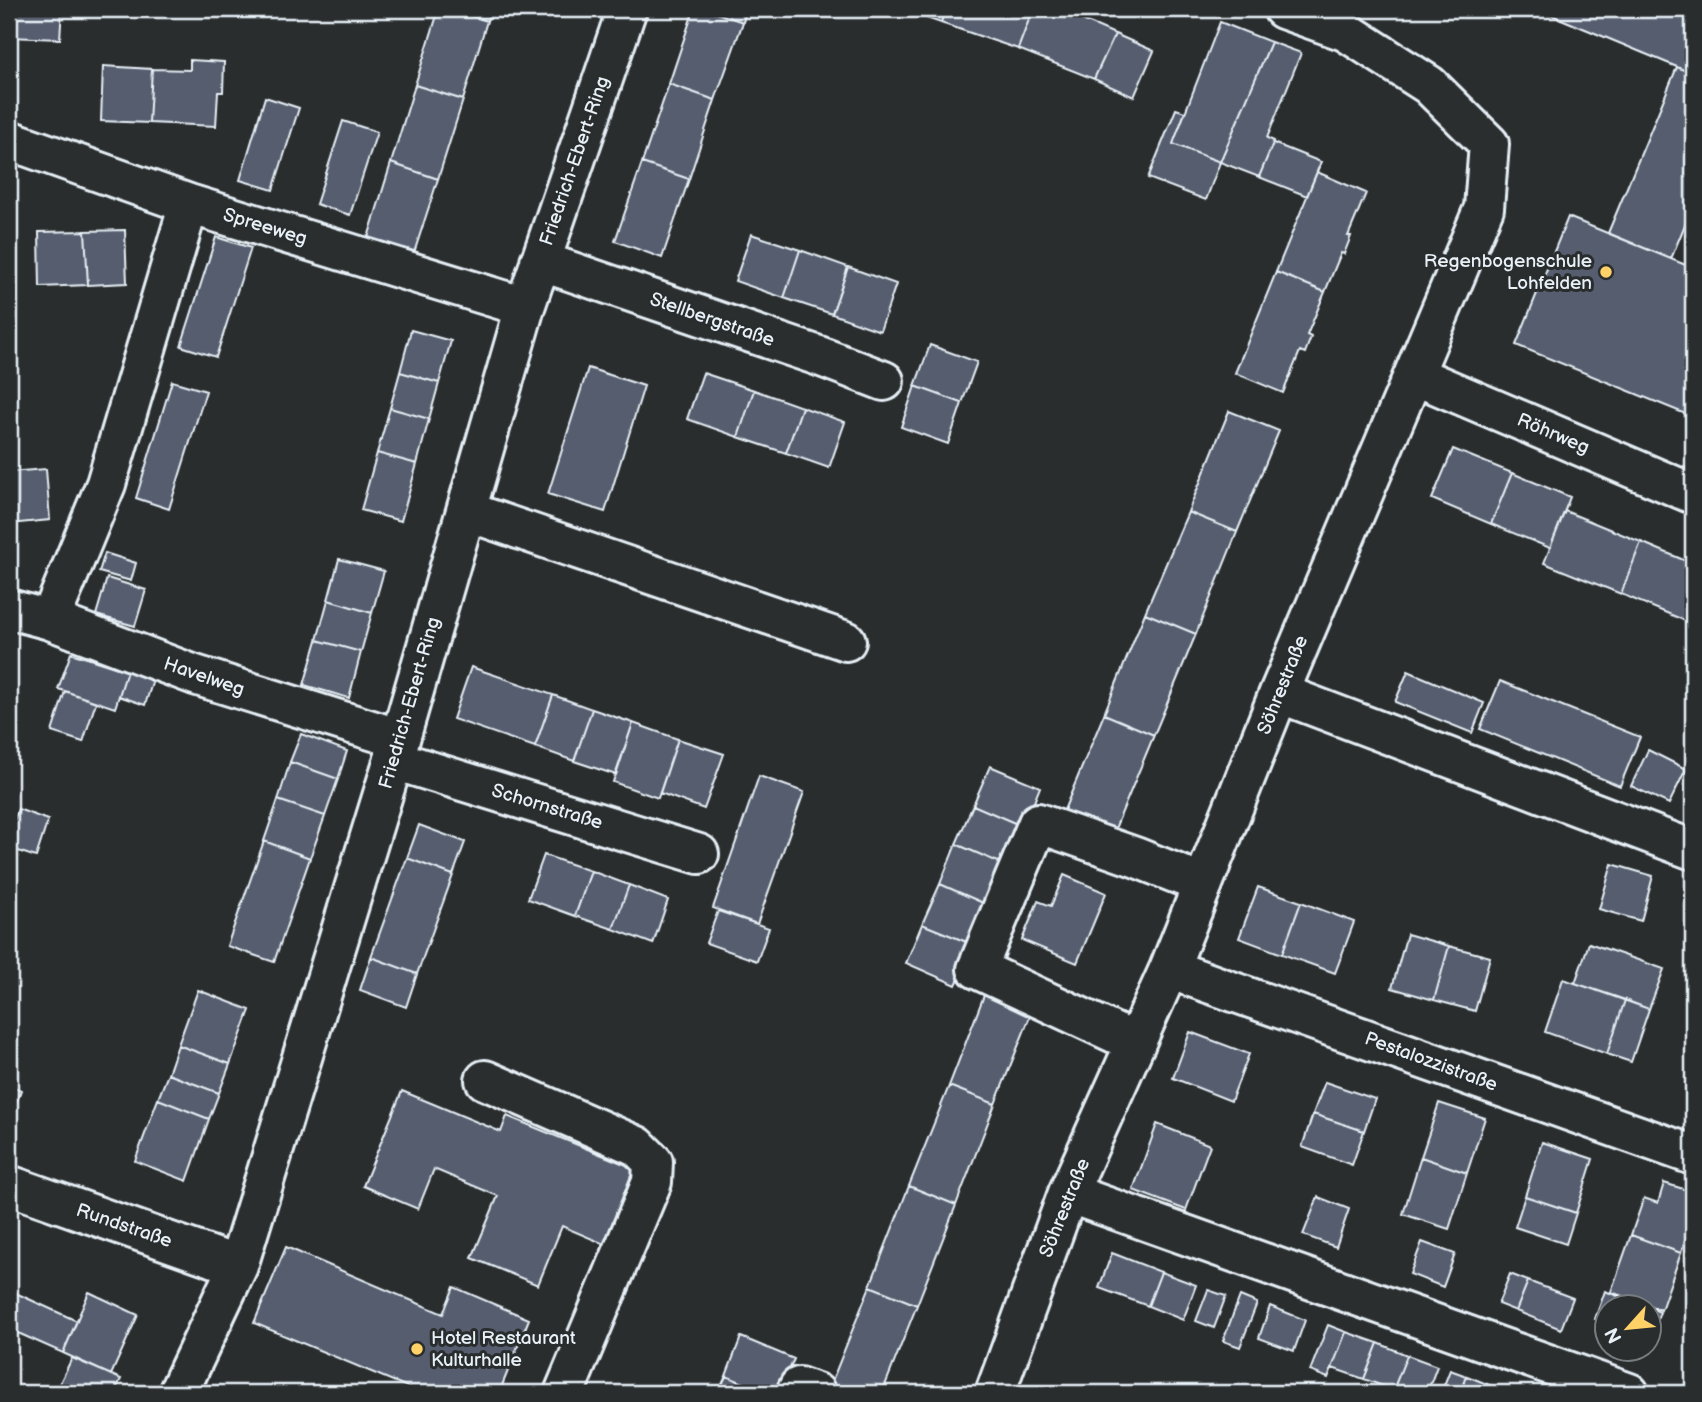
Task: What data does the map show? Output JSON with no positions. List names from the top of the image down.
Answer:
{
  "streets": {
    "street": [
      "Friedrich-Ebert-Ring",
      "Spreeweg",
      "Stellbergstraße",
      "Röhrweg",
      "Havelweg",
      "Söhrestraße",
      "Schornstraße",
      "Pestalozzistraße",
      "Rundstraße"
    ]
  },
  "crossings": [
    ["Friedrich-Ebert-Ring", "Spreeweg"],
    ["Friedrich-Ebert-Ring", "Stellbergstraße"],
    ["Friedrich-Ebert-Ring", "Havelweg"],
    ["Friedrich-Ebert-Ring", "Schornstraße"],
    ["Friedrich-Ebert-Ring", "Rundstraße"],
    ["Röhrweg", "Söhrestraße"],
    ["Havelweg", "Schornstraße"],
    ["Söhrestraße", "Pestalozzistraße"]
  ],
  "places": ["Regenbogenschule Lohfelden", "Hotel Restaurant Kulturhalle"],
  "north": "bottom left"
}
